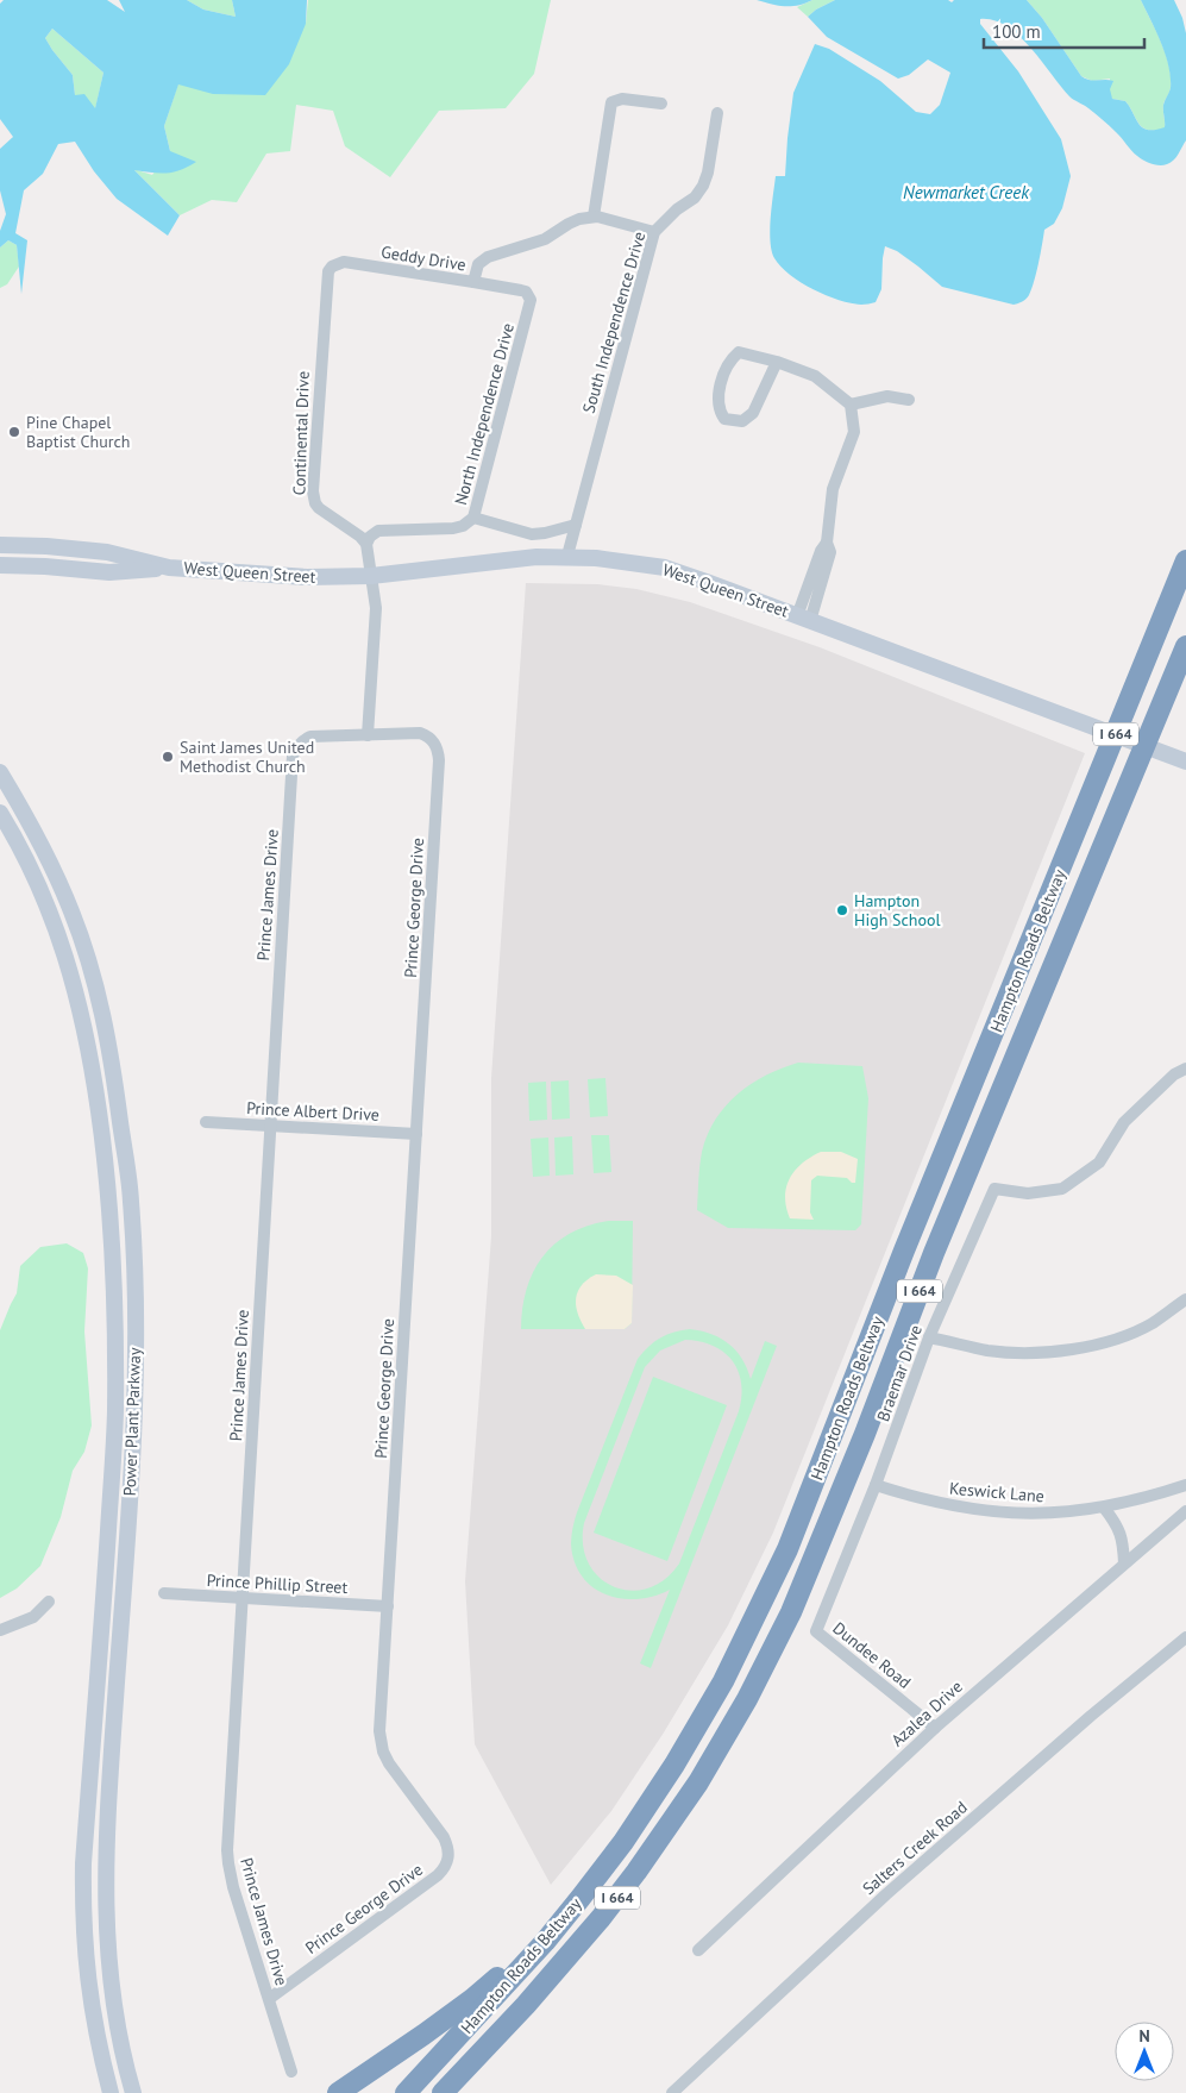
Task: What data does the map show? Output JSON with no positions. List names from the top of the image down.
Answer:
{
  "streets": {
    "highway": ["I 664", "Hampton Roads Beltway"],
    "main road": ["West Queen Street", "Power Plant Parkway"],
    "street": [
      "Geddy Drive",
      "South Independence Drive",
      "North Independence Drive",
      "Continental Drive",
      "Prince James Drive",
      "Prince George Drive",
      "Prince Albert Drive",
      "Braemar Drive",
      "Keswick Lane",
      "Prince Phillip Street",
      "Dundee Road",
      "Azalea Drive",
      "Salters Creek Road"
    ]
  },
  "crossings": [
    ["Geddy Drive", "North Independence Drive"],
    ["Geddy Drive", "Continental Drive"],
    ["South Independence Drive", "West Queen Street"],
    ["North Independence Drive", "Continental Drive"],
    ["Prince James Drive", "Prince George Drive"],
    ["Prince James Drive", "Prince Albert Drive"],
    ["Prince James Drive", "Prince Phillip Street"],
    ["Prince George Drive", "Prince Albert Drive"],
    ["Prince George Drive", "Prince Phillip Street"],
    ["Braemar Drive", "Keswick Lane"],
    ["Braemar Drive", "Dundee Road"],
    ["Dundee Road", "Azalea Drive"]
  ],
  "water": ["Newmarket Creek"],
  "places": ["Pine Chapel Baptist Church", "Saint James United Methodist Church", "Hampton High School"],
  "scale_bar": "100 m",
  "north": "top"
}
